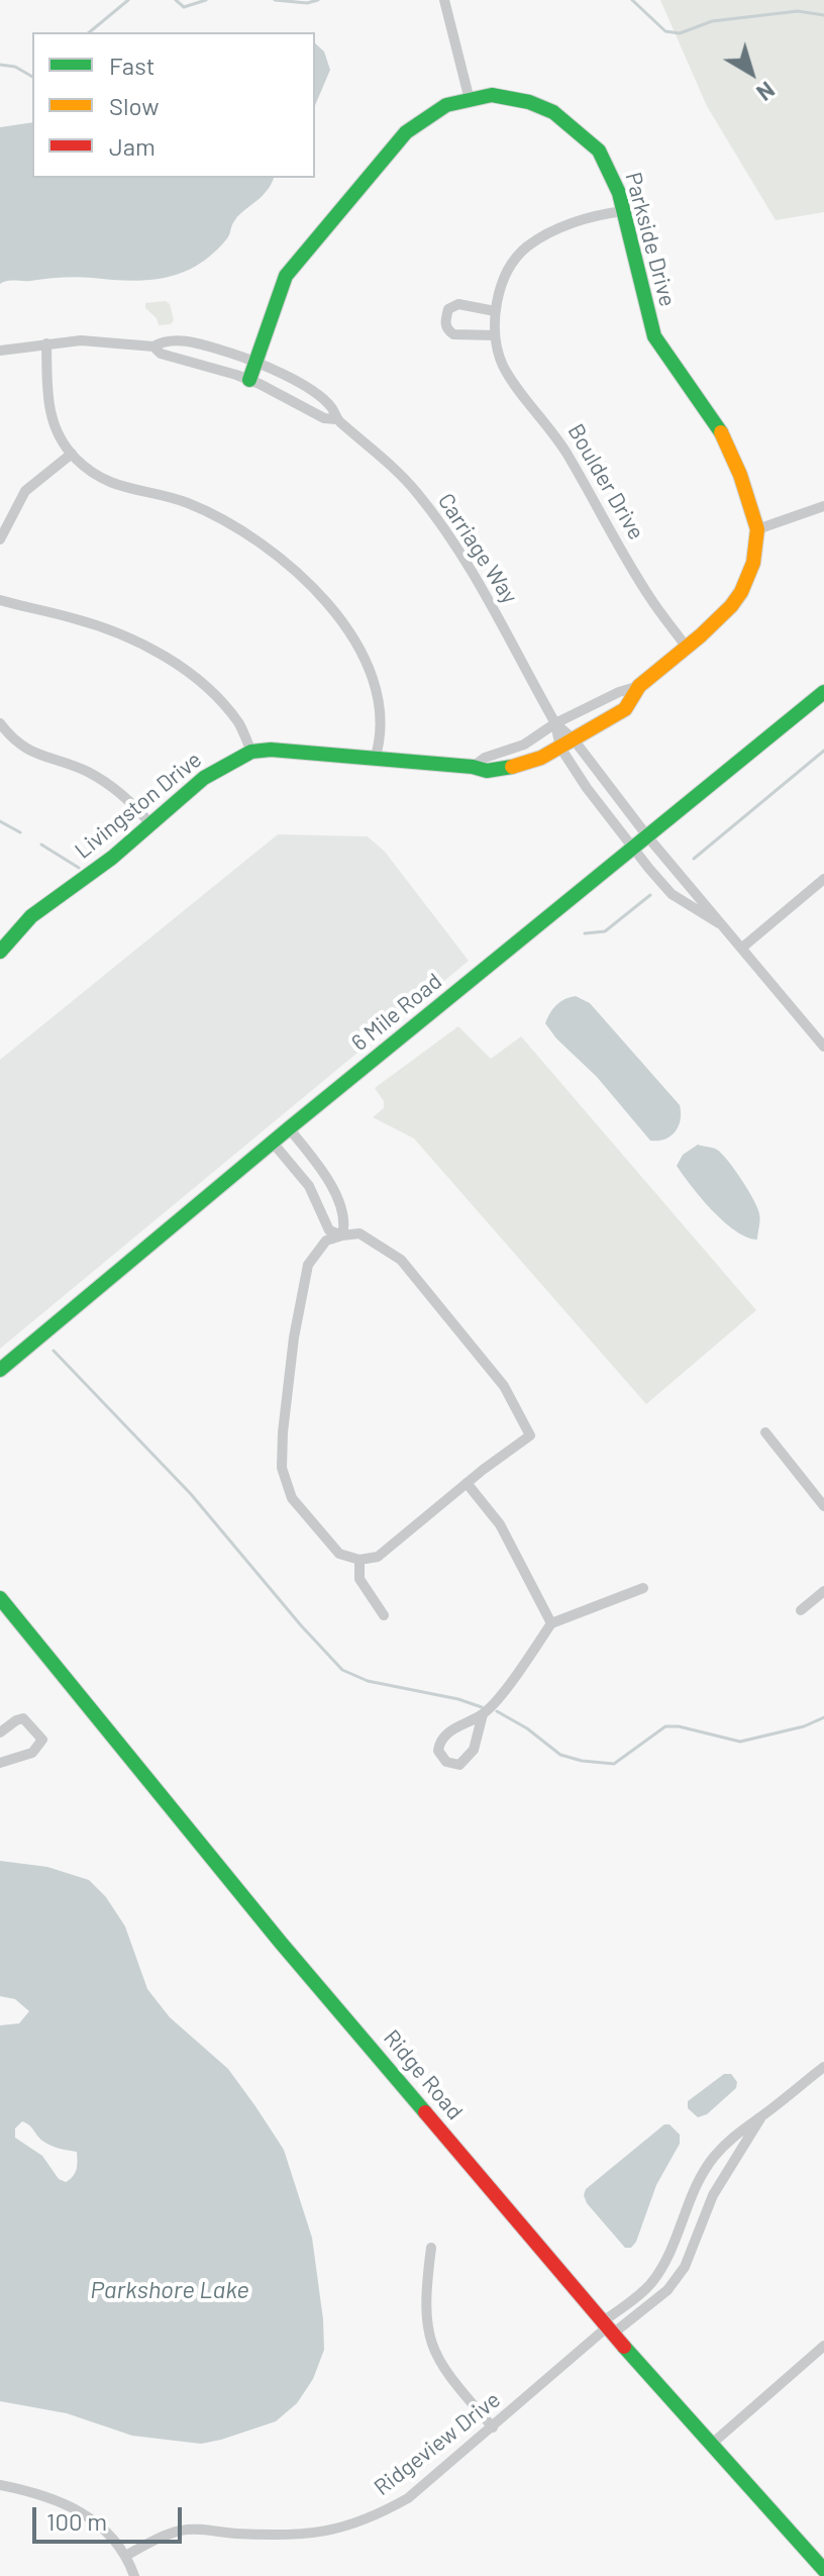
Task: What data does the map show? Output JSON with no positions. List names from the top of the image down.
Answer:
{
  "streets": {
    "street": [
      "Parkside Drive",
      "Boulder Drive",
      "Carriage Way",
      "Livingston Drive",
      "6 Mile Road",
      "Ridge Road",
      "Ridgeview Drive"
    ]
  },
  "crossings": [
    ["Parkside Drive", "Boulder Drive"],
    ["Parkside Drive", "Carriage Way"],
    ["Parkside Drive", "Livingston Drive"],
    ["Carriage Way", "Livingston Drive"],
    ["Carriage Way", "6 Mile Road"],
    ["Ridge Road", "Ridgeview Drive"]
  ],
  "water": ["Parkshore Lake"],
  "legend": ["Fast", "Slow", "Jam"],
  "scale_bar": "100 m",
  "north": "bottom right"
}
